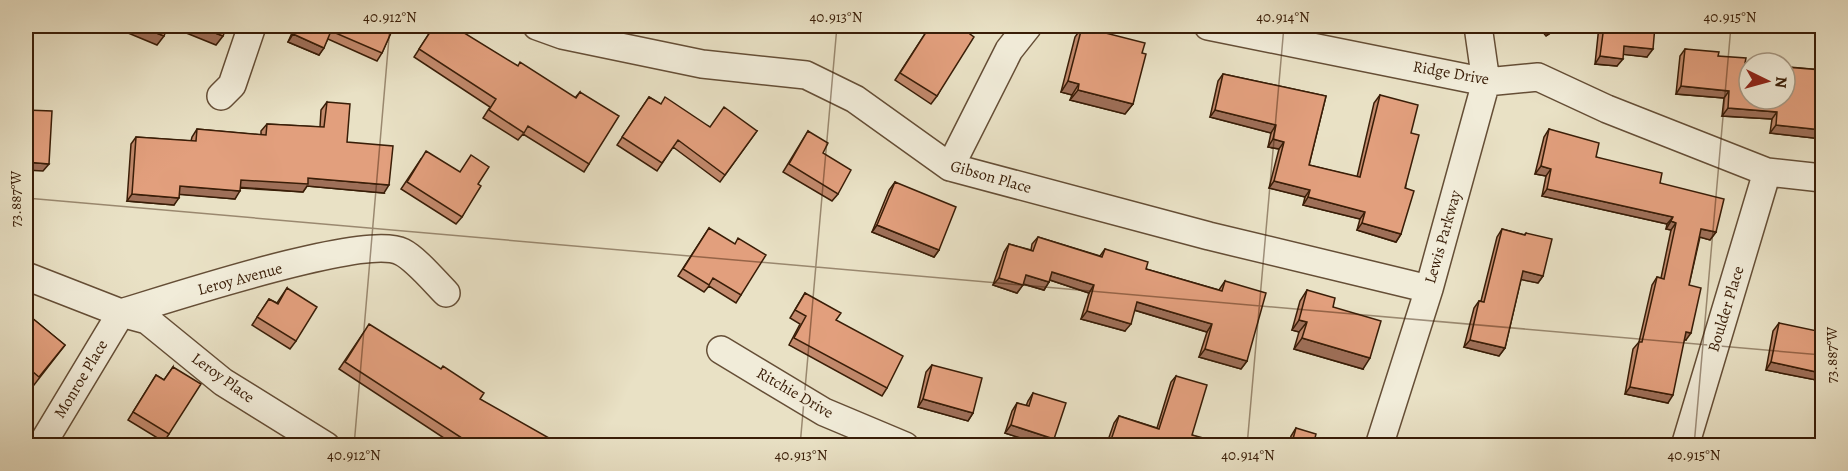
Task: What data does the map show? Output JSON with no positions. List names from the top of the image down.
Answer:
{
  "streets": {
    "street": [
      "Ridge Drive",
      "Gibson Place",
      "Lewis Parkway",
      "Leroy Avenue",
      "Boulder Place",
      "Leroy Place",
      "Monroe Place",
      "Ritchie Drive"
    ]
  },
  "crossings": [
    ["Ridge Drive", "Lewis Parkway"],
    ["Ridge Drive", "Boulder Place"],
    ["Gibson Place", "Lewis Parkway"],
    ["Leroy Avenue", "Leroy Place"],
    ["Leroy Avenue", "Monroe Place"],
    ["Leroy Place", "Monroe Place"]
  ],
  "north": "right",
  "coordinates": [
    "40.912°N",
    "40.913°N",
    "40.914°N",
    "40.915°N",
    "73.887°W"
  ]
}
